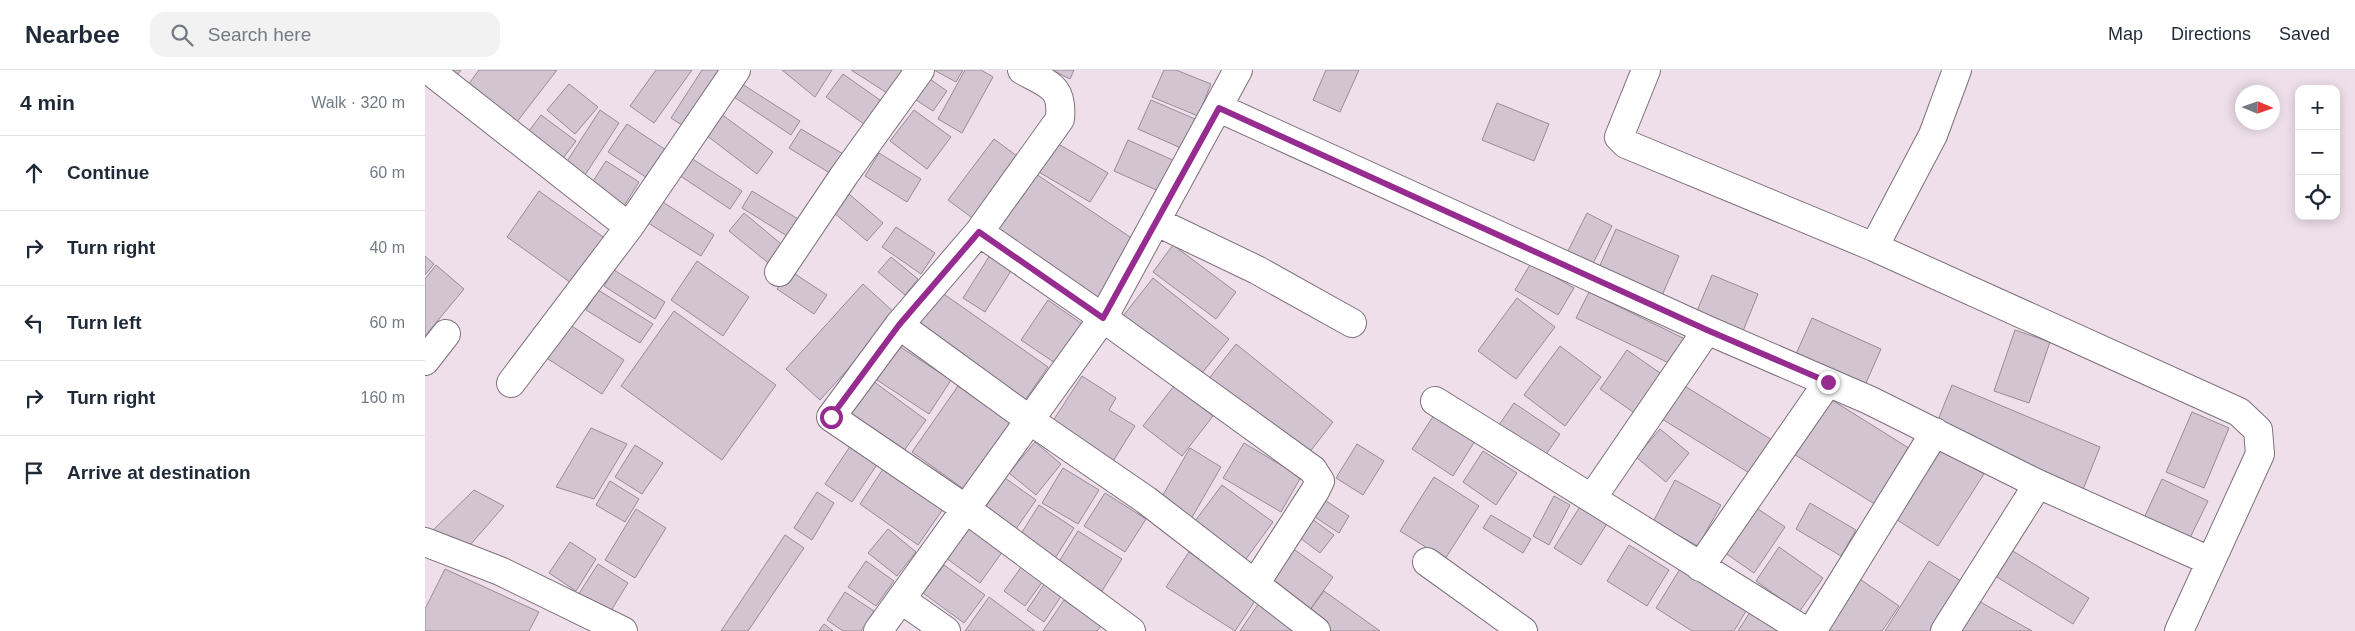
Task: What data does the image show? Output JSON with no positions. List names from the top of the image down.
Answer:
{
  "north": "right",
  "page": {
    "header": "Nearbee",
    "search": "Search here",
    "nav": ["Map", "Directions", "Saved"],
    "heading": ["4 min", "Walk · 320 m"],
    "map_buttons": ["+", "−"],
    "list": [
      ["Continue", "60 m"],
      ["Turn right", "40 m"],
      ["Turn left", "60 m"],
      ["Turn right", "160 m"],
      "Arrive at destination"
    ]
  }
}
